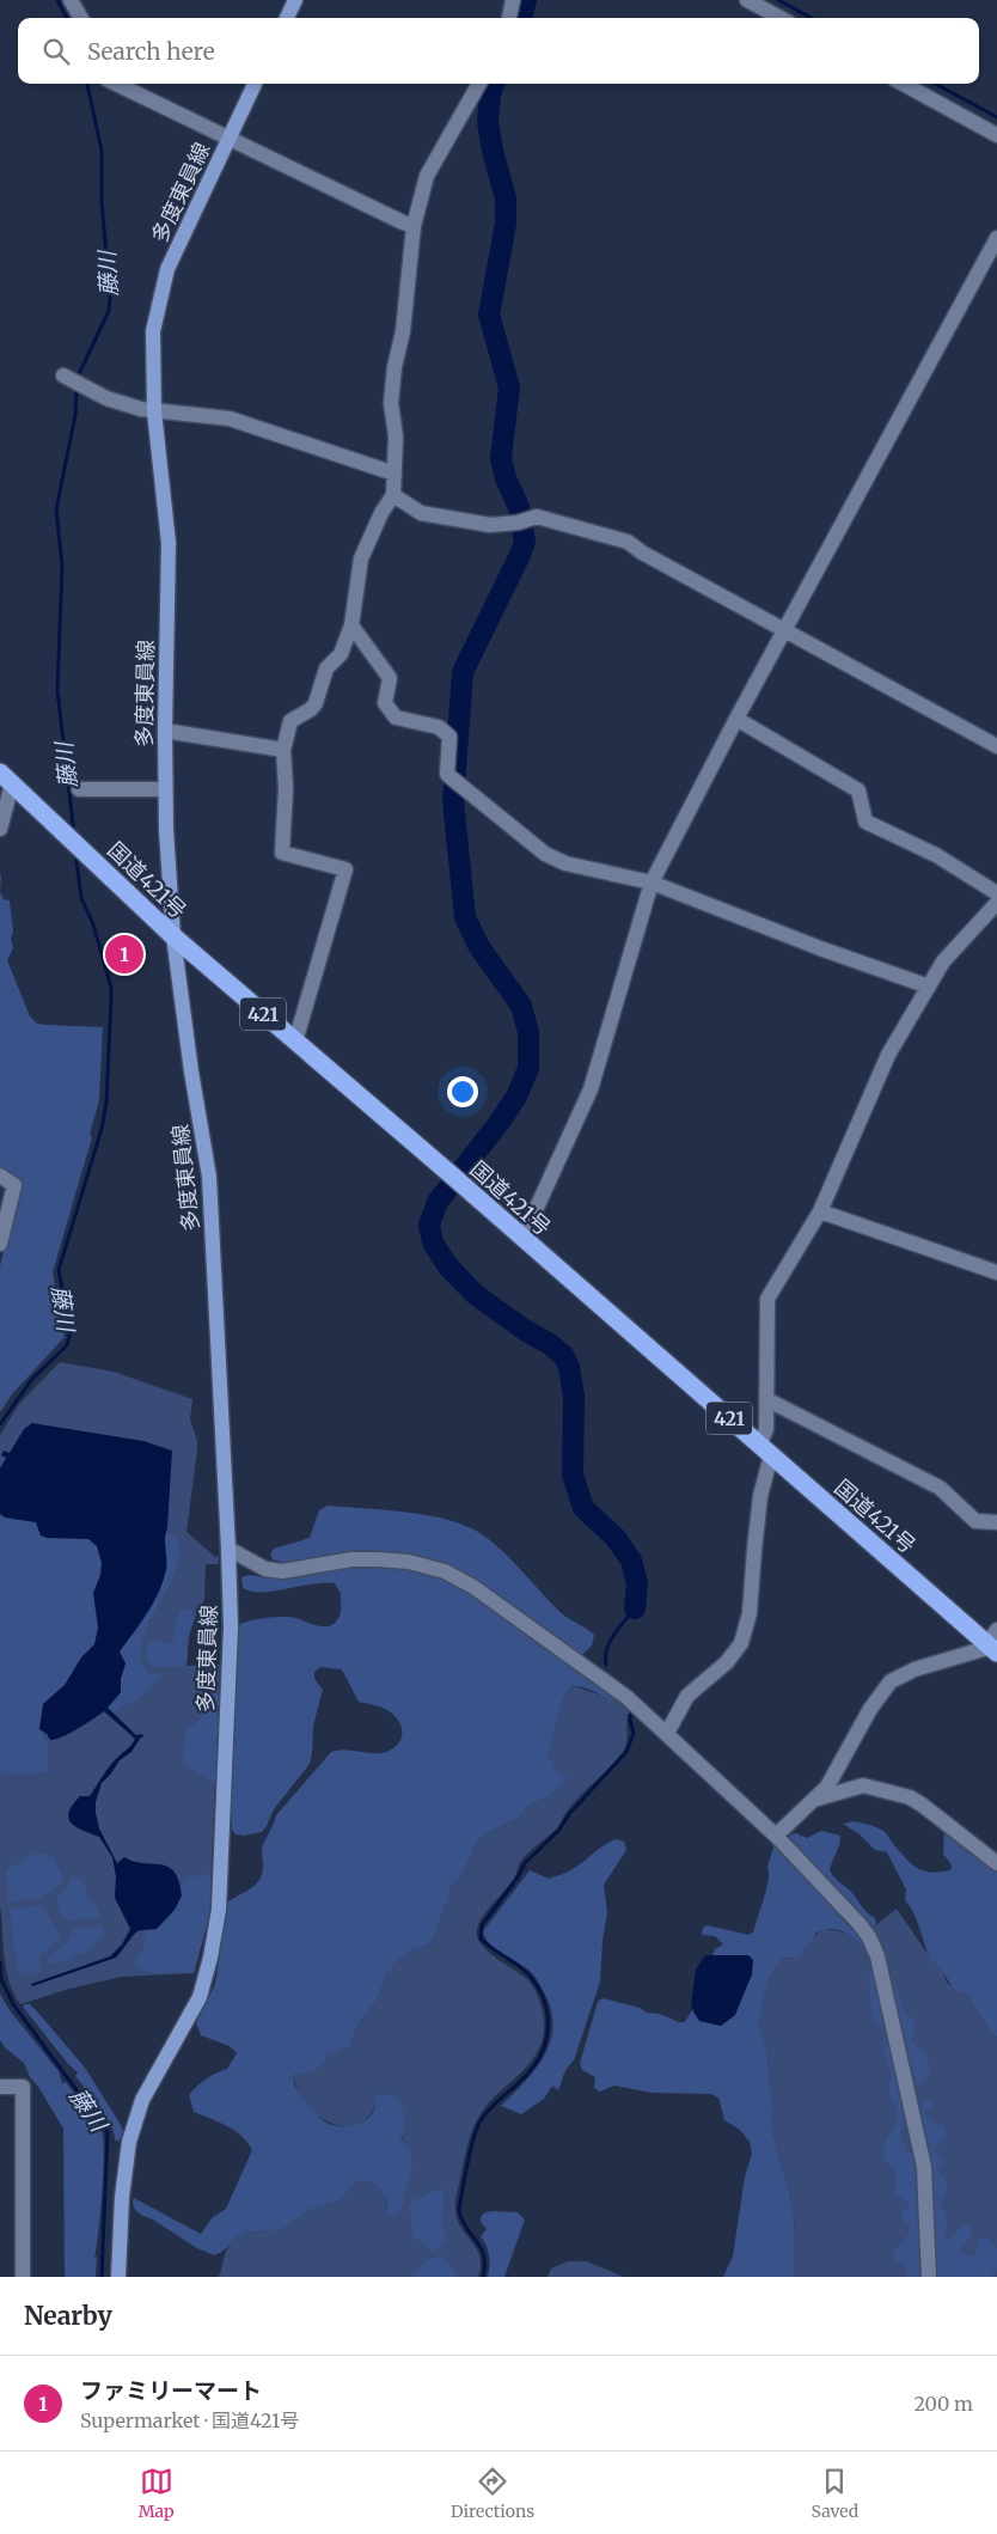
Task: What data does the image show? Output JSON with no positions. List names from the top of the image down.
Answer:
{
  "streets": {
    "highway": ["国道421号", "421"],
    "main road": ["多度東員線"]
  },
  "crossings": [
    ["多度東員線", "国道421号"]
  ],
  "water": ["藤川"],
  "page": {
    "search": "Search here",
    "pins": "1",
    "heading": "Nearby",
    "list": [
      {
        "mark": "1",
        "name": "ファミリーマート",
        "note": "Supermarket · 国道421号",
        "value": "200 m"
      }
    ],
    "nav": ["Map", "Directions", "Saved"]
  }
}
